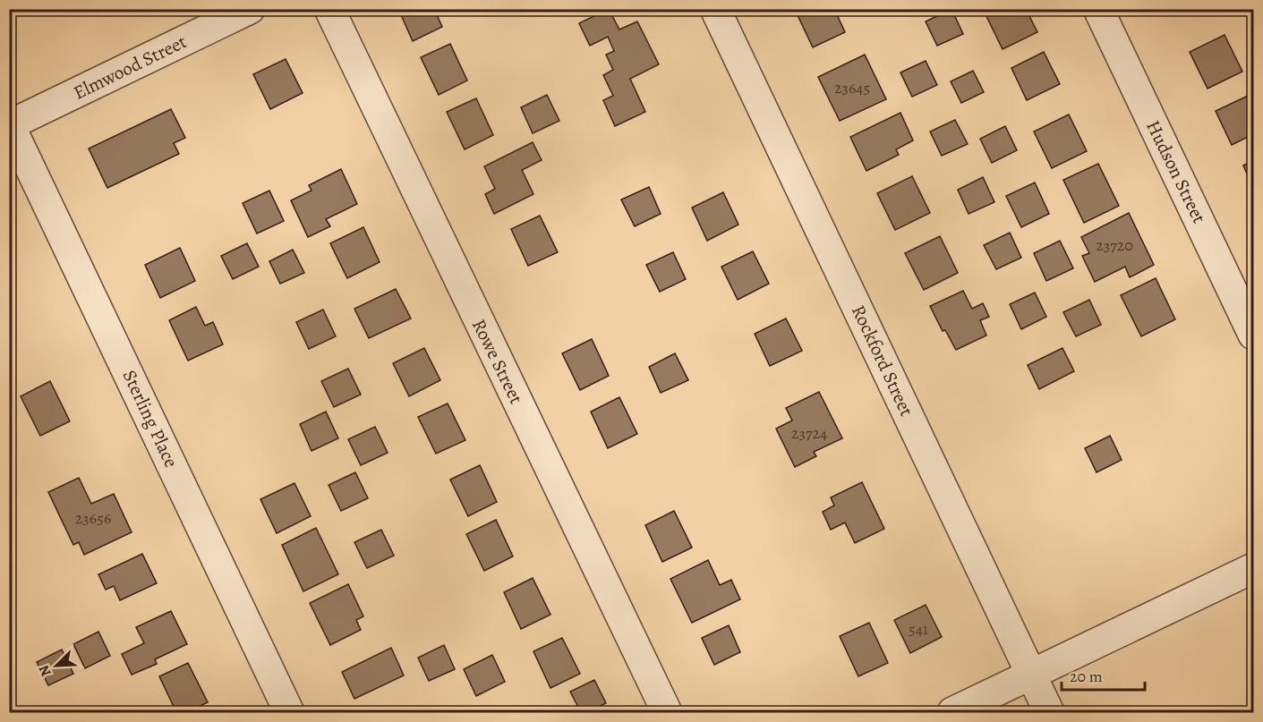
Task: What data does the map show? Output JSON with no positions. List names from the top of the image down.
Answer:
{
  "streets": {
    "street": [
      "Elmwood Street",
      "Hudson Street",
      "Rockford Street",
      "Rowe Street",
      "Sterling Place"
    ]
  },
  "crossings": [
    ["Elmwood Street", "Sterling Place"]
  ],
  "house_numbers": [
    "23645",
    "23720",
    "23724",
    "23656",
    "541"
  ],
  "scale_bar": "20 m",
  "north": "bottom left"
}
